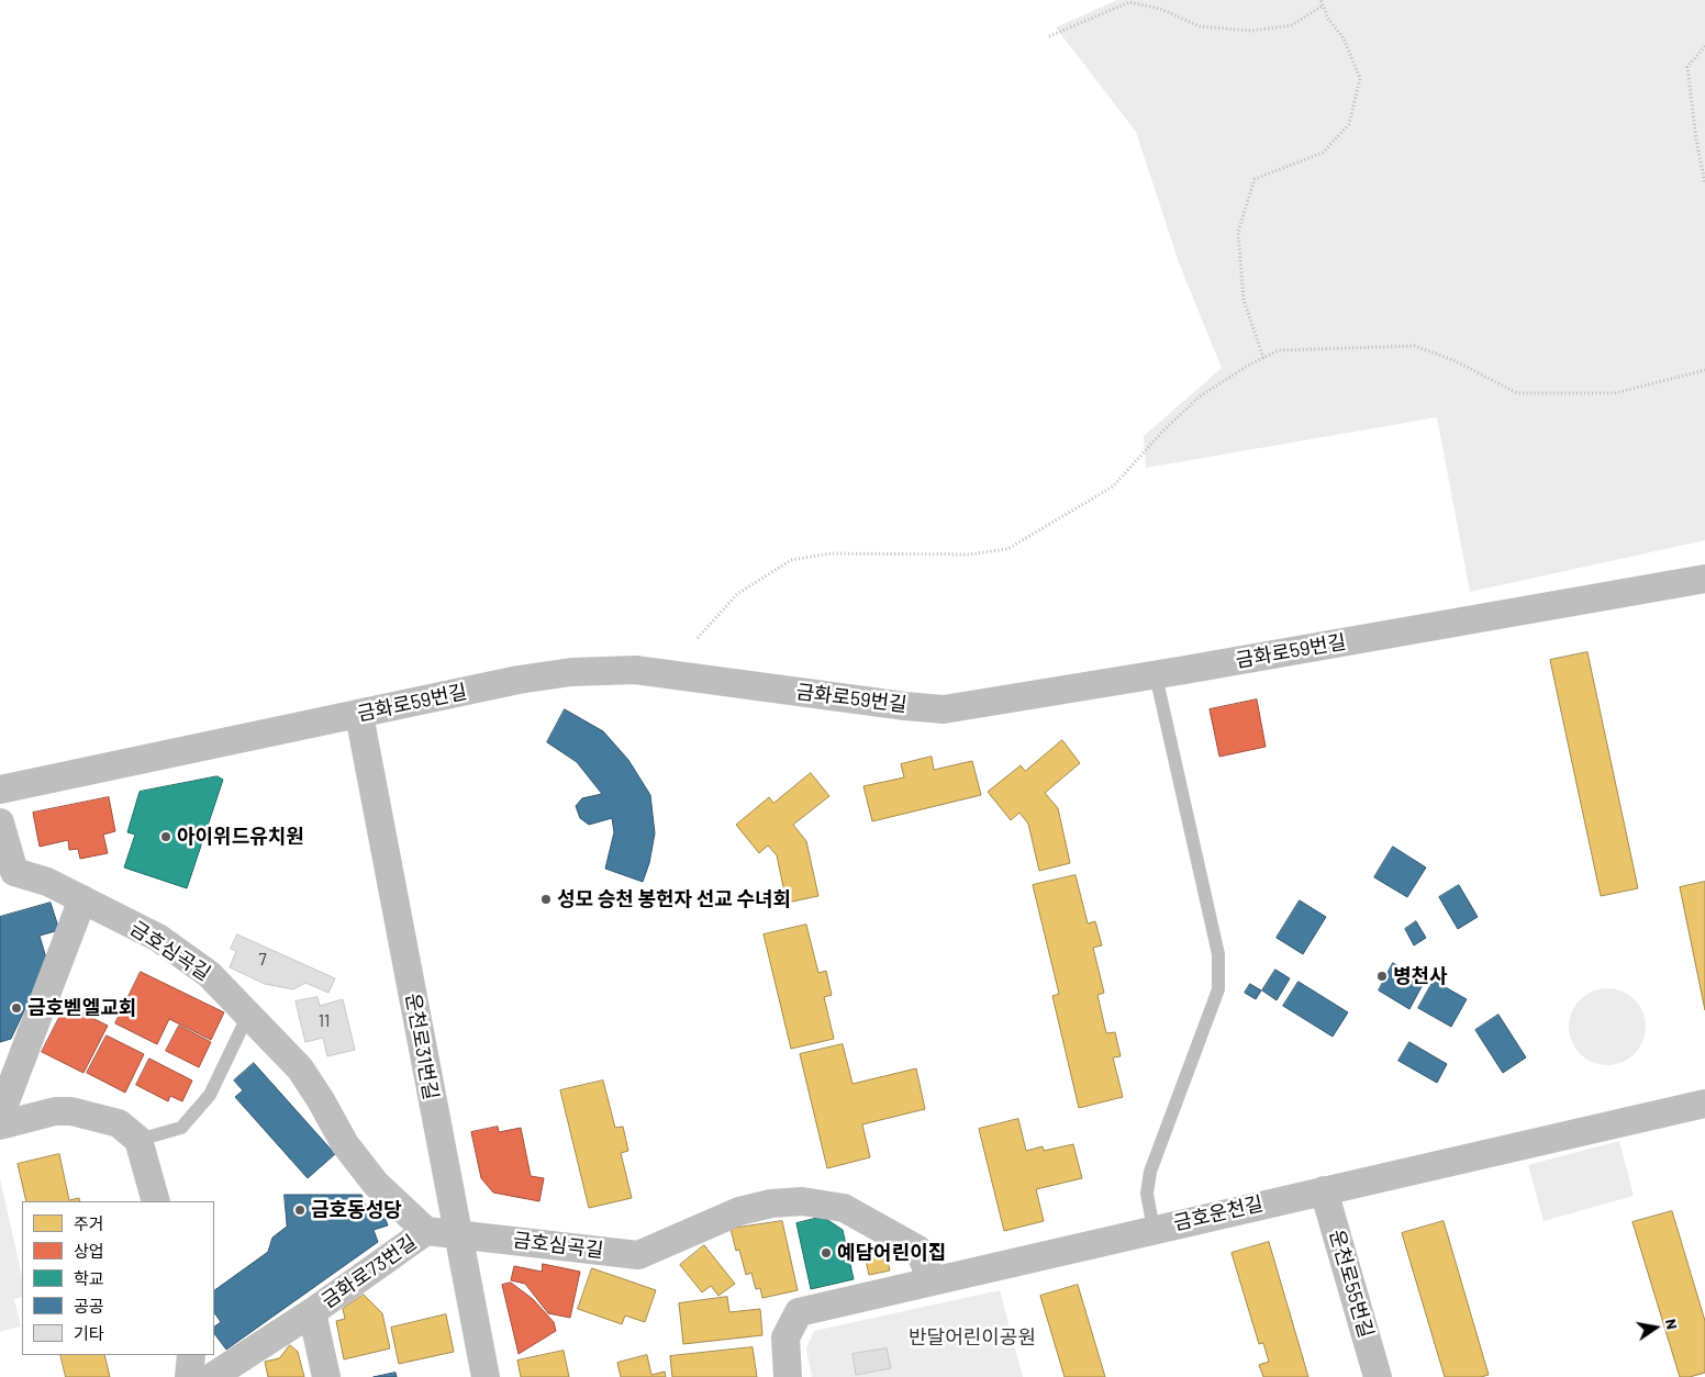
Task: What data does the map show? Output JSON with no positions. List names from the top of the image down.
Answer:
{
  "streets": {
    "street": [
      "금화로59번길",
      "금호심곡길",
      "운천로31번길",
      "금호운천길",
      "금화로73번길",
      "운천로55번길"
    ]
  },
  "crossings": [
    ["금화로59번길", "운천로31번길"],
    ["금호심곡길", "운천로31번길"],
    ["금호심곡길", "금호운천길"],
    ["금호심곡길", "금화로73번길"],
    ["금호운천길", "운천로55번길"]
  ],
  "parks": ["반달어린이공원"],
  "places": [
    "아이위드유치원",
    "성모 승천 봉헌자 선교 수녀회",
    "병천사",
    "금호벧엘교회",
    "금호동성당",
    "예담어린이집"
  ],
  "house_numbers": ["7", "11"],
  "legend": [
    "주거",
    "상업",
    "학교",
    "공공",
    "기타"
  ],
  "north": "right"
}
